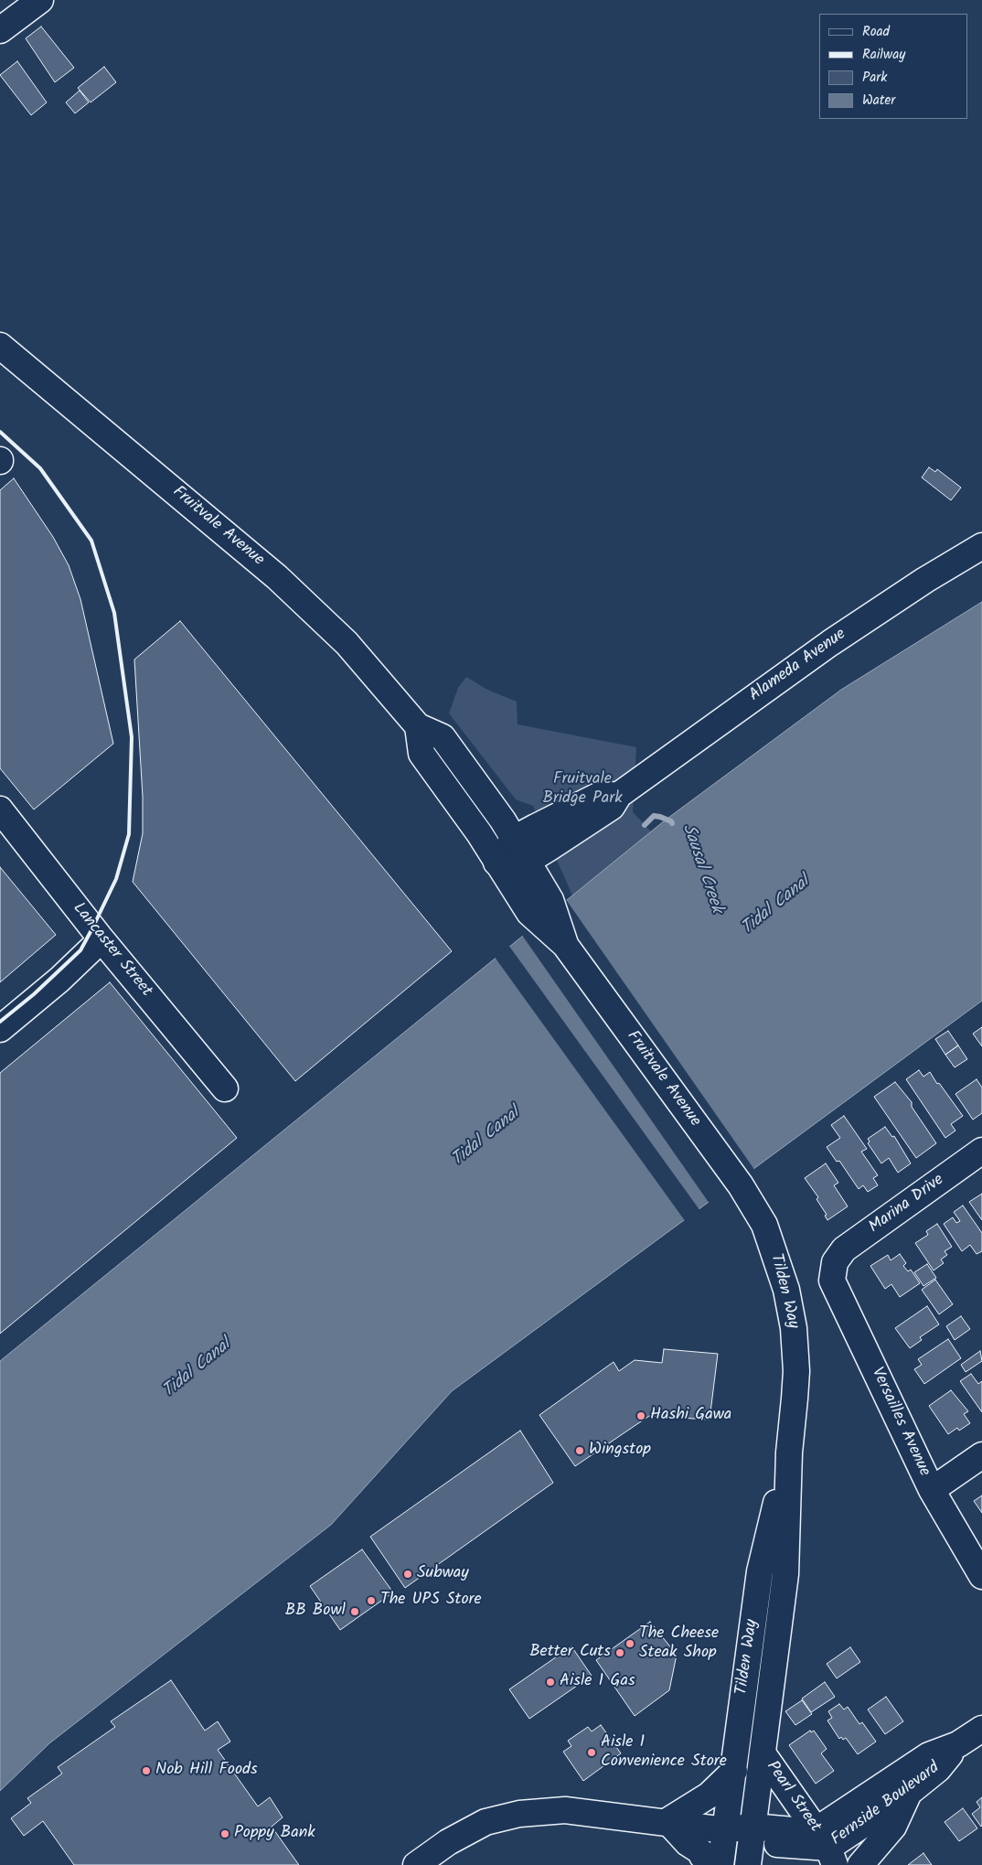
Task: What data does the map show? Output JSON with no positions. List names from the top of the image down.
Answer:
{
  "streets": {
    "main road": [
      "Fruitvale Avenue",
      "Alameda Avenue",
      "Lancaster Street",
      "Marina Drive",
      "Tilden Way",
      "Versailles Avenue",
      "Pearl Street",
      "Fernside Boulevard"
    ]
  },
  "crossings": [
    ["Fruitvale Avenue", "Alameda Avenue"],
    ["Fruitvale Avenue", "Tilden Way"],
    ["Marina Drive", "Versailles Avenue"],
    ["Tilden Way", "Pearl Street"],
    ["Tilden Way", "Fernside Boulevard"],
    ["Pearl Street", "Fernside Boulevard"]
  ],
  "water": ["Sausal Creek", "Tidal Canal"],
  "parks": ["Fruitvale Bridge Park"],
  "places": [
    "Hashi Gawa",
    "Wingstop",
    "Subway",
    "The UPS Store",
    "BB Bowl",
    "The Cheese Steak Shop",
    "Better Cuts",
    "Aisle 1 Gas",
    "Aisle 1 Convenience Store",
    "Nob Hill Foods",
    "Poppy Bank"
  ],
  "legend": [
    "Road",
    "Railway",
    "Park",
    "Water"
  ]
}
